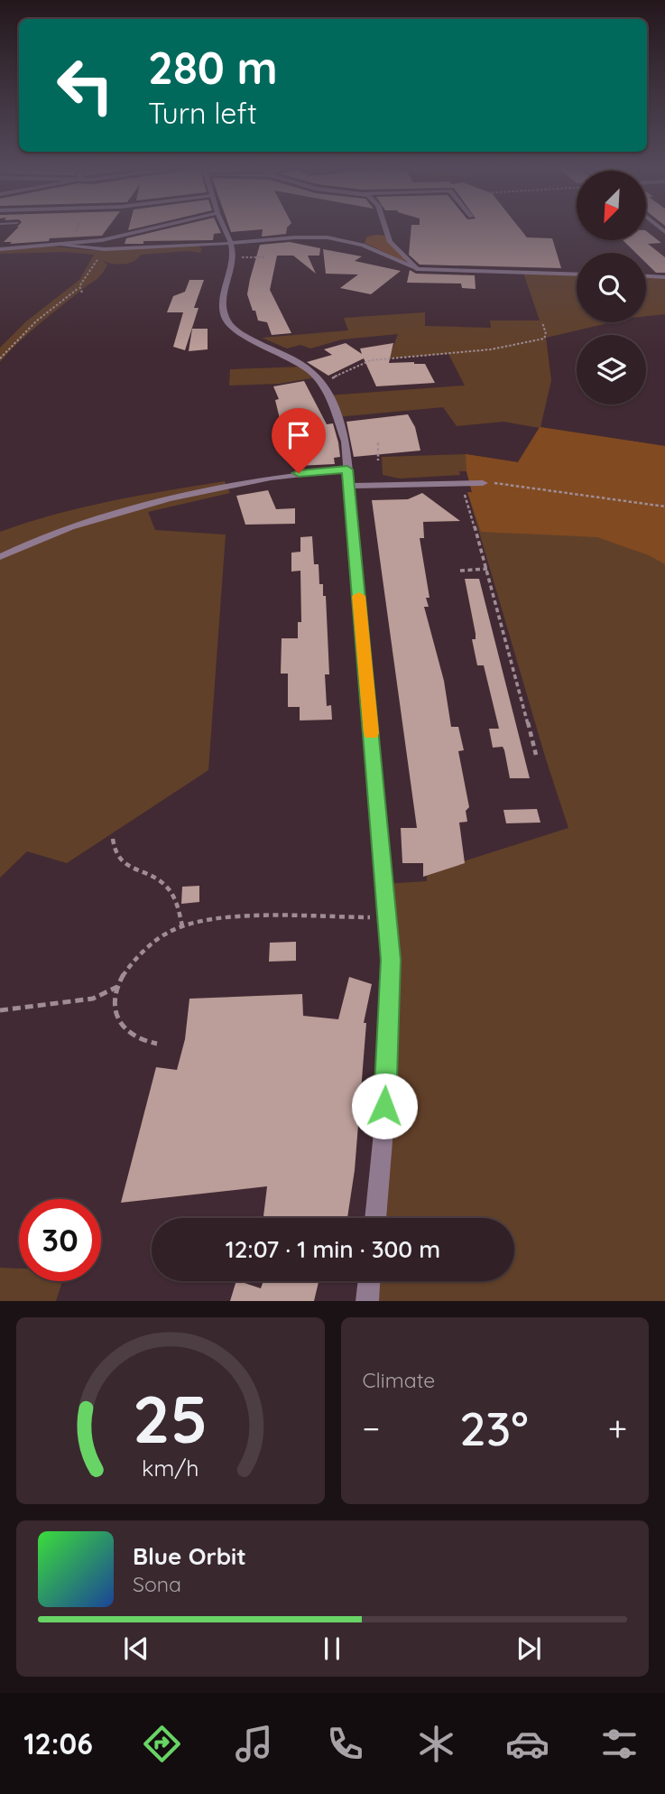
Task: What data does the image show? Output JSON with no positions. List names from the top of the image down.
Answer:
{
  "north": "bottom left",
  "page": {
    "turn": ["280 m", "Turn left"],
    "limit": "30",
    "trip": "12:07 · 1 min · 300 m",
    "tile": "Climate",
    "heat": ["−", "23°", "+"],
    "song": ["Blue Orbit", "Sona"],
    "tabs": "12:06",
    "gauge": ["25", "km/h"]
  }
}
